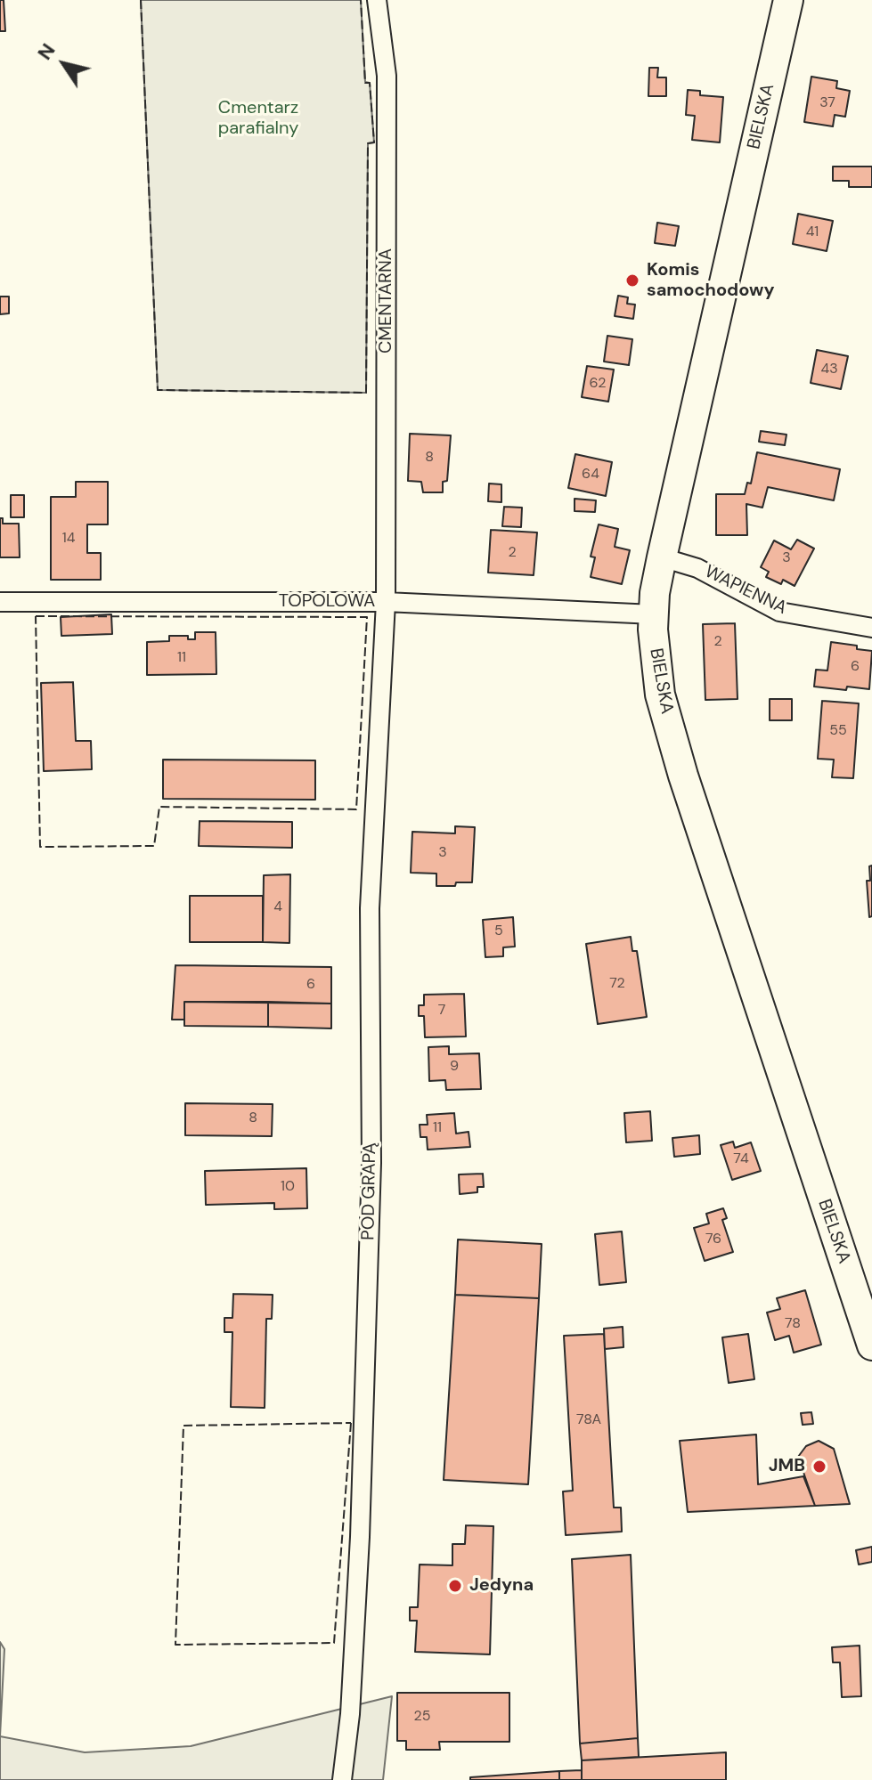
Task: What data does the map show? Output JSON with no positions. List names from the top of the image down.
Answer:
{
  "streets": {
    "main road": ["BIELSKA"],
    "street": [
      "CMENTARNA",
      "WAPIENNA",
      "TOPOLOWA",
      "POD GRAPĄ"
    ]
  },
  "crossings": [
    ["BIELSKA", "WAPIENNA"],
    ["BIELSKA", "TOPOLOWA"],
    ["CMENTARNA", "TOPOLOWA"],
    ["CMENTARNA", "POD GRAPĄ"],
    ["TOPOLOWA", "POD GRAPĄ"]
  ],
  "parks": ["Cmentarz parafialny"],
  "places": ["Komis samochodowy", "JMB", "Jedyna"],
  "house_numbers": [
    "37",
    "41",
    "43",
    "62",
    "8",
    "64",
    "14",
    "2",
    "3",
    "2",
    "11",
    "6",
    "55",
    "3",
    "4",
    "5",
    "72",
    "6",
    "7",
    "9",
    "8",
    "11",
    "74",
    "10",
    "76",
    "78",
    "78A",
    "25"
  ],
  "north": "top left"
}
